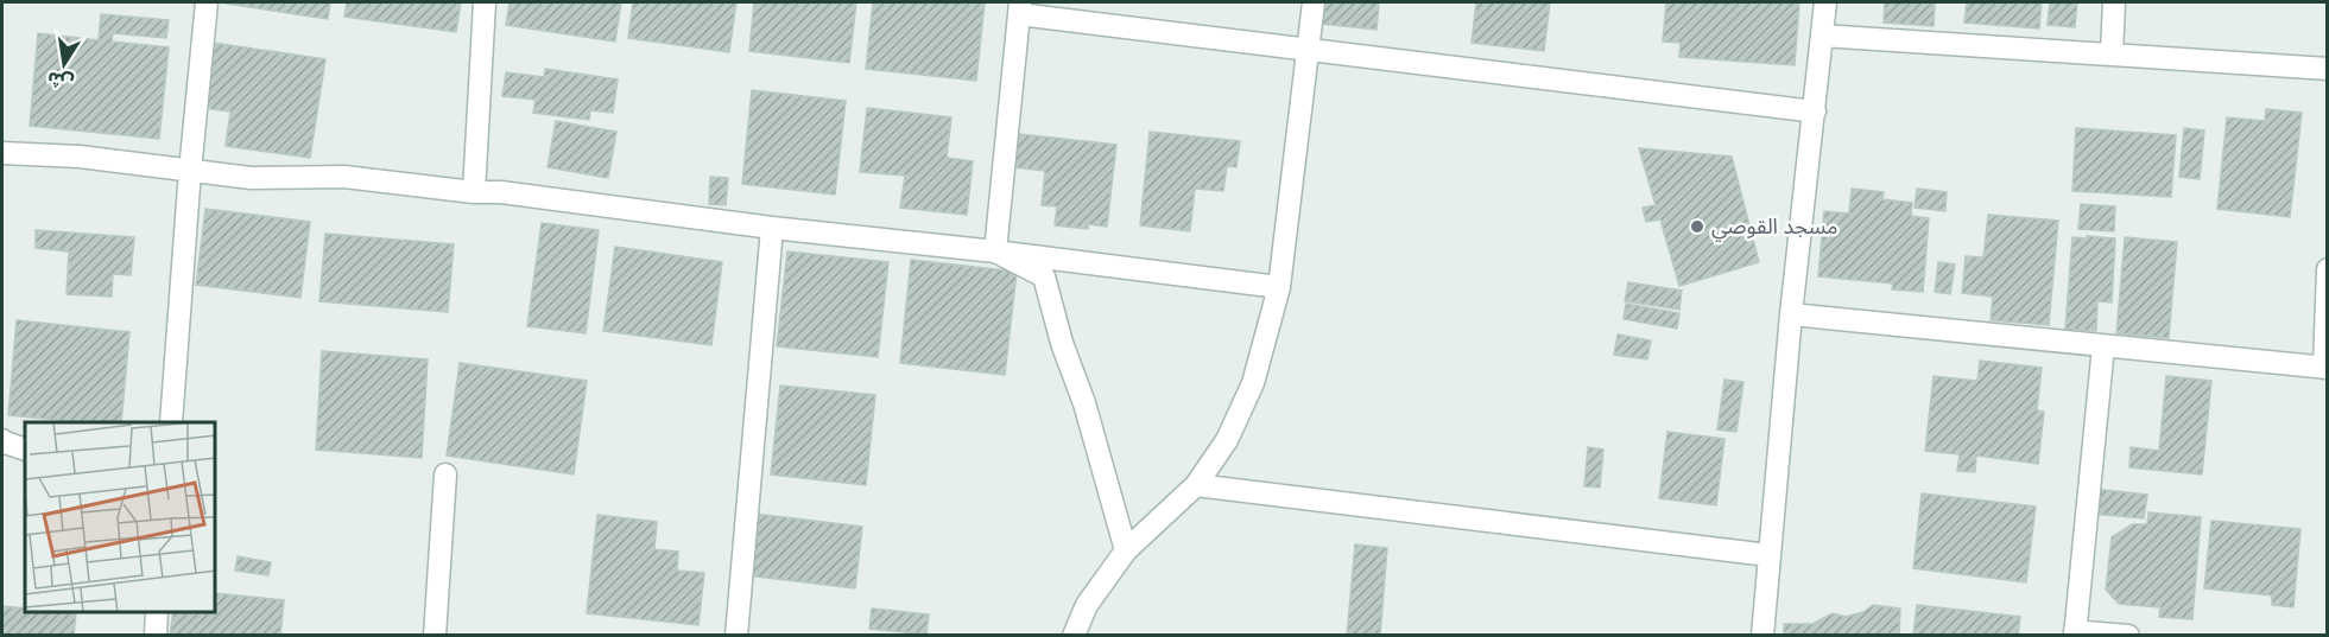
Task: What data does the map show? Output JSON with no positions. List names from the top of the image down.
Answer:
{
  "places": ["مسجد القوصي"],
  "north": "bottom"
}
